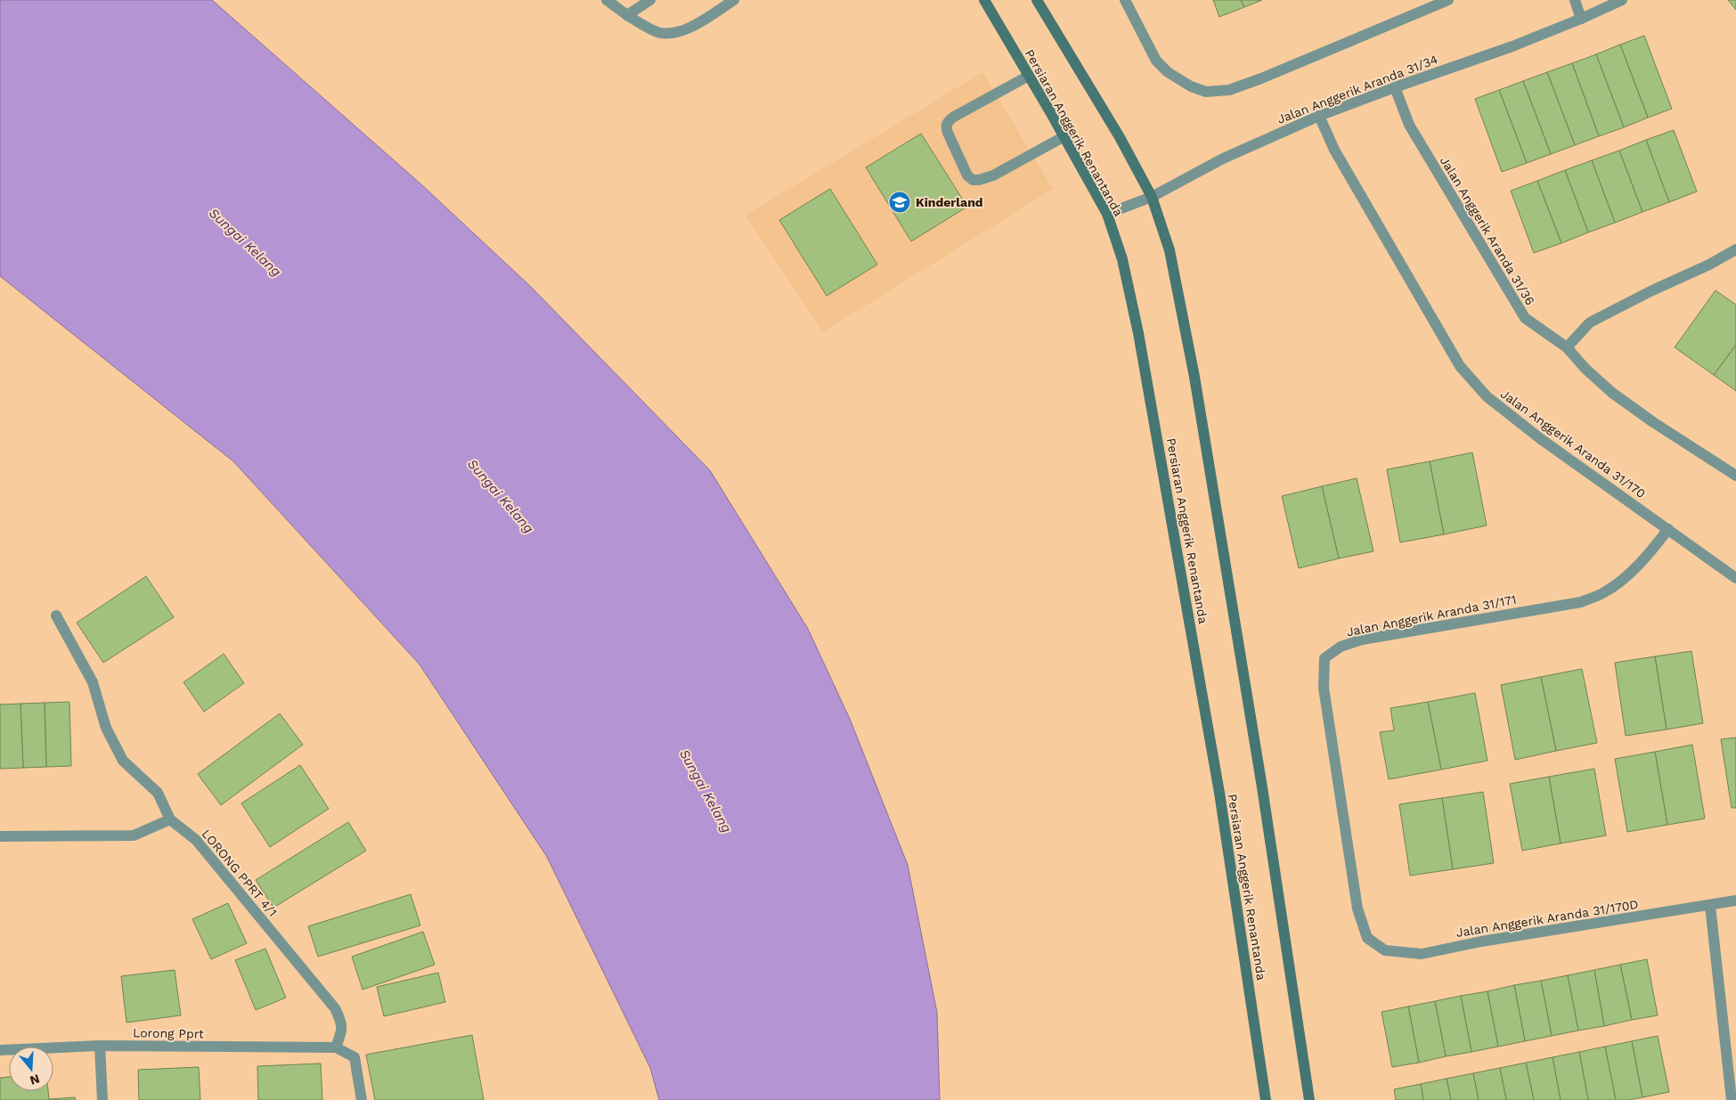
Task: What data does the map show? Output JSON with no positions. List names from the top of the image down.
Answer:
{
  "streets": {
    "main road": ["Persiaran Anggerik Renantanda"],
    "street": [
      "Jalan Anggerik Aranda 31/34",
      "Jalan Anggerik Aranda 31/36",
      "Jalan Anggerik Aranda 31/170",
      "Jalan Anggerik Aranda 31/171",
      "LORONG PPRT 4/1",
      "Jalan Anggerik Aranda 31/170D",
      "Lorong Pprt"
    ]
  },
  "crossings": [
    ["Jalan Anggerik Aranda 31/34", "Persiaran Anggerik Renantanda"],
    ["Jalan Anggerik Aranda 31/34", "Jalan Anggerik Aranda 31/36"],
    ["Jalan Anggerik Aranda 31/34", "Jalan Anggerik Aranda 31/170"],
    ["Jalan Anggerik Aranda 31/170", "Jalan Anggerik Aranda 31/171"],
    ["Jalan Anggerik Aranda 31/171", "Jalan Anggerik Aranda 31/170D"],
    ["LORONG PPRT 4/1", "Lorong Pprt"]
  ],
  "water": ["Sungai Kelang"],
  "places": {
    "school or university": ["Kinderland"]
  },
  "north": "bottom"
}
